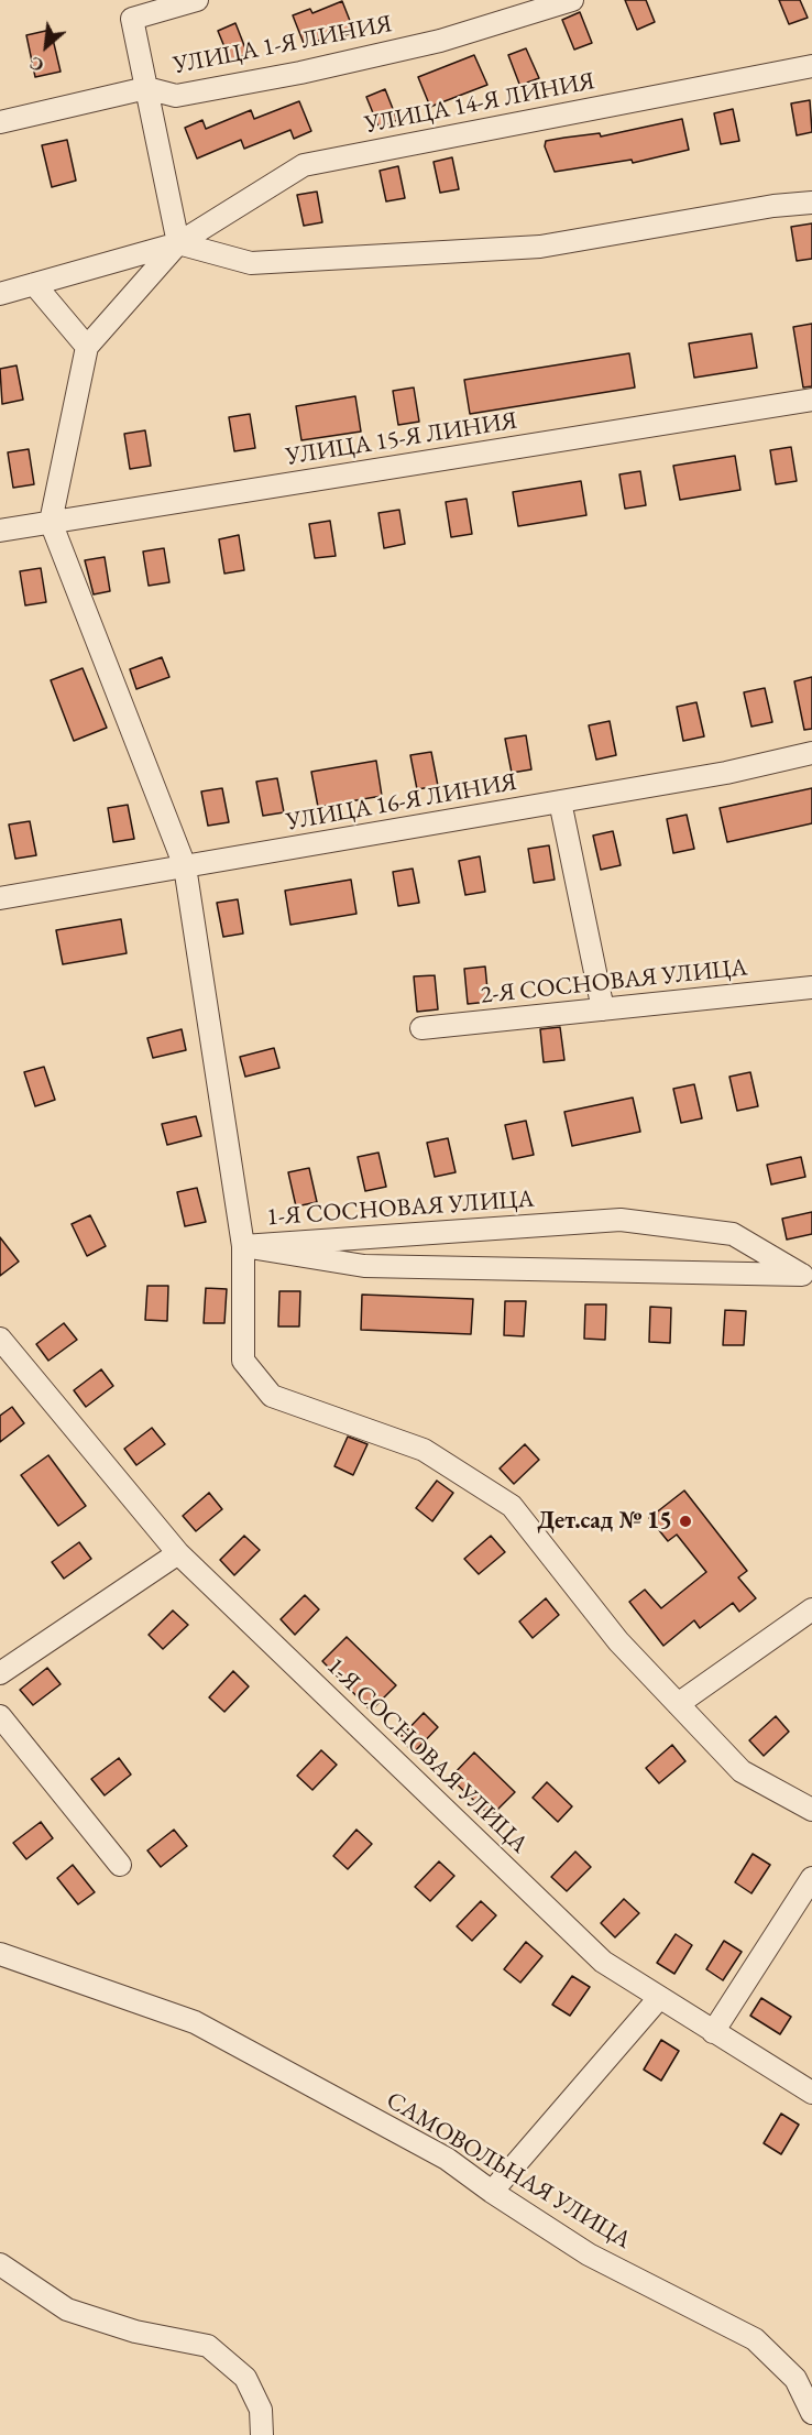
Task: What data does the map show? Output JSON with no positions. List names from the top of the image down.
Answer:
{
  "streets": {
    "street": [
      "УЛИЦА 1-Я ЛИНИЯ",
      "УЛИЦА 14-Я ЛИНИЯ",
      "УЛИЦА 15-Я ЛИНИЯ",
      "УЛИЦА 16-Я ЛИНИЯ",
      "2-Я СОСНОВАЯ УЛИЦА",
      "1-Я СОСНОВАЯ УЛИЦА",
      "САМОВОЛЬНАЯ УЛИЦА"
    ]
  },
  "places": ["Дет.сад № 15"],
  "north": "bottom left"
}
